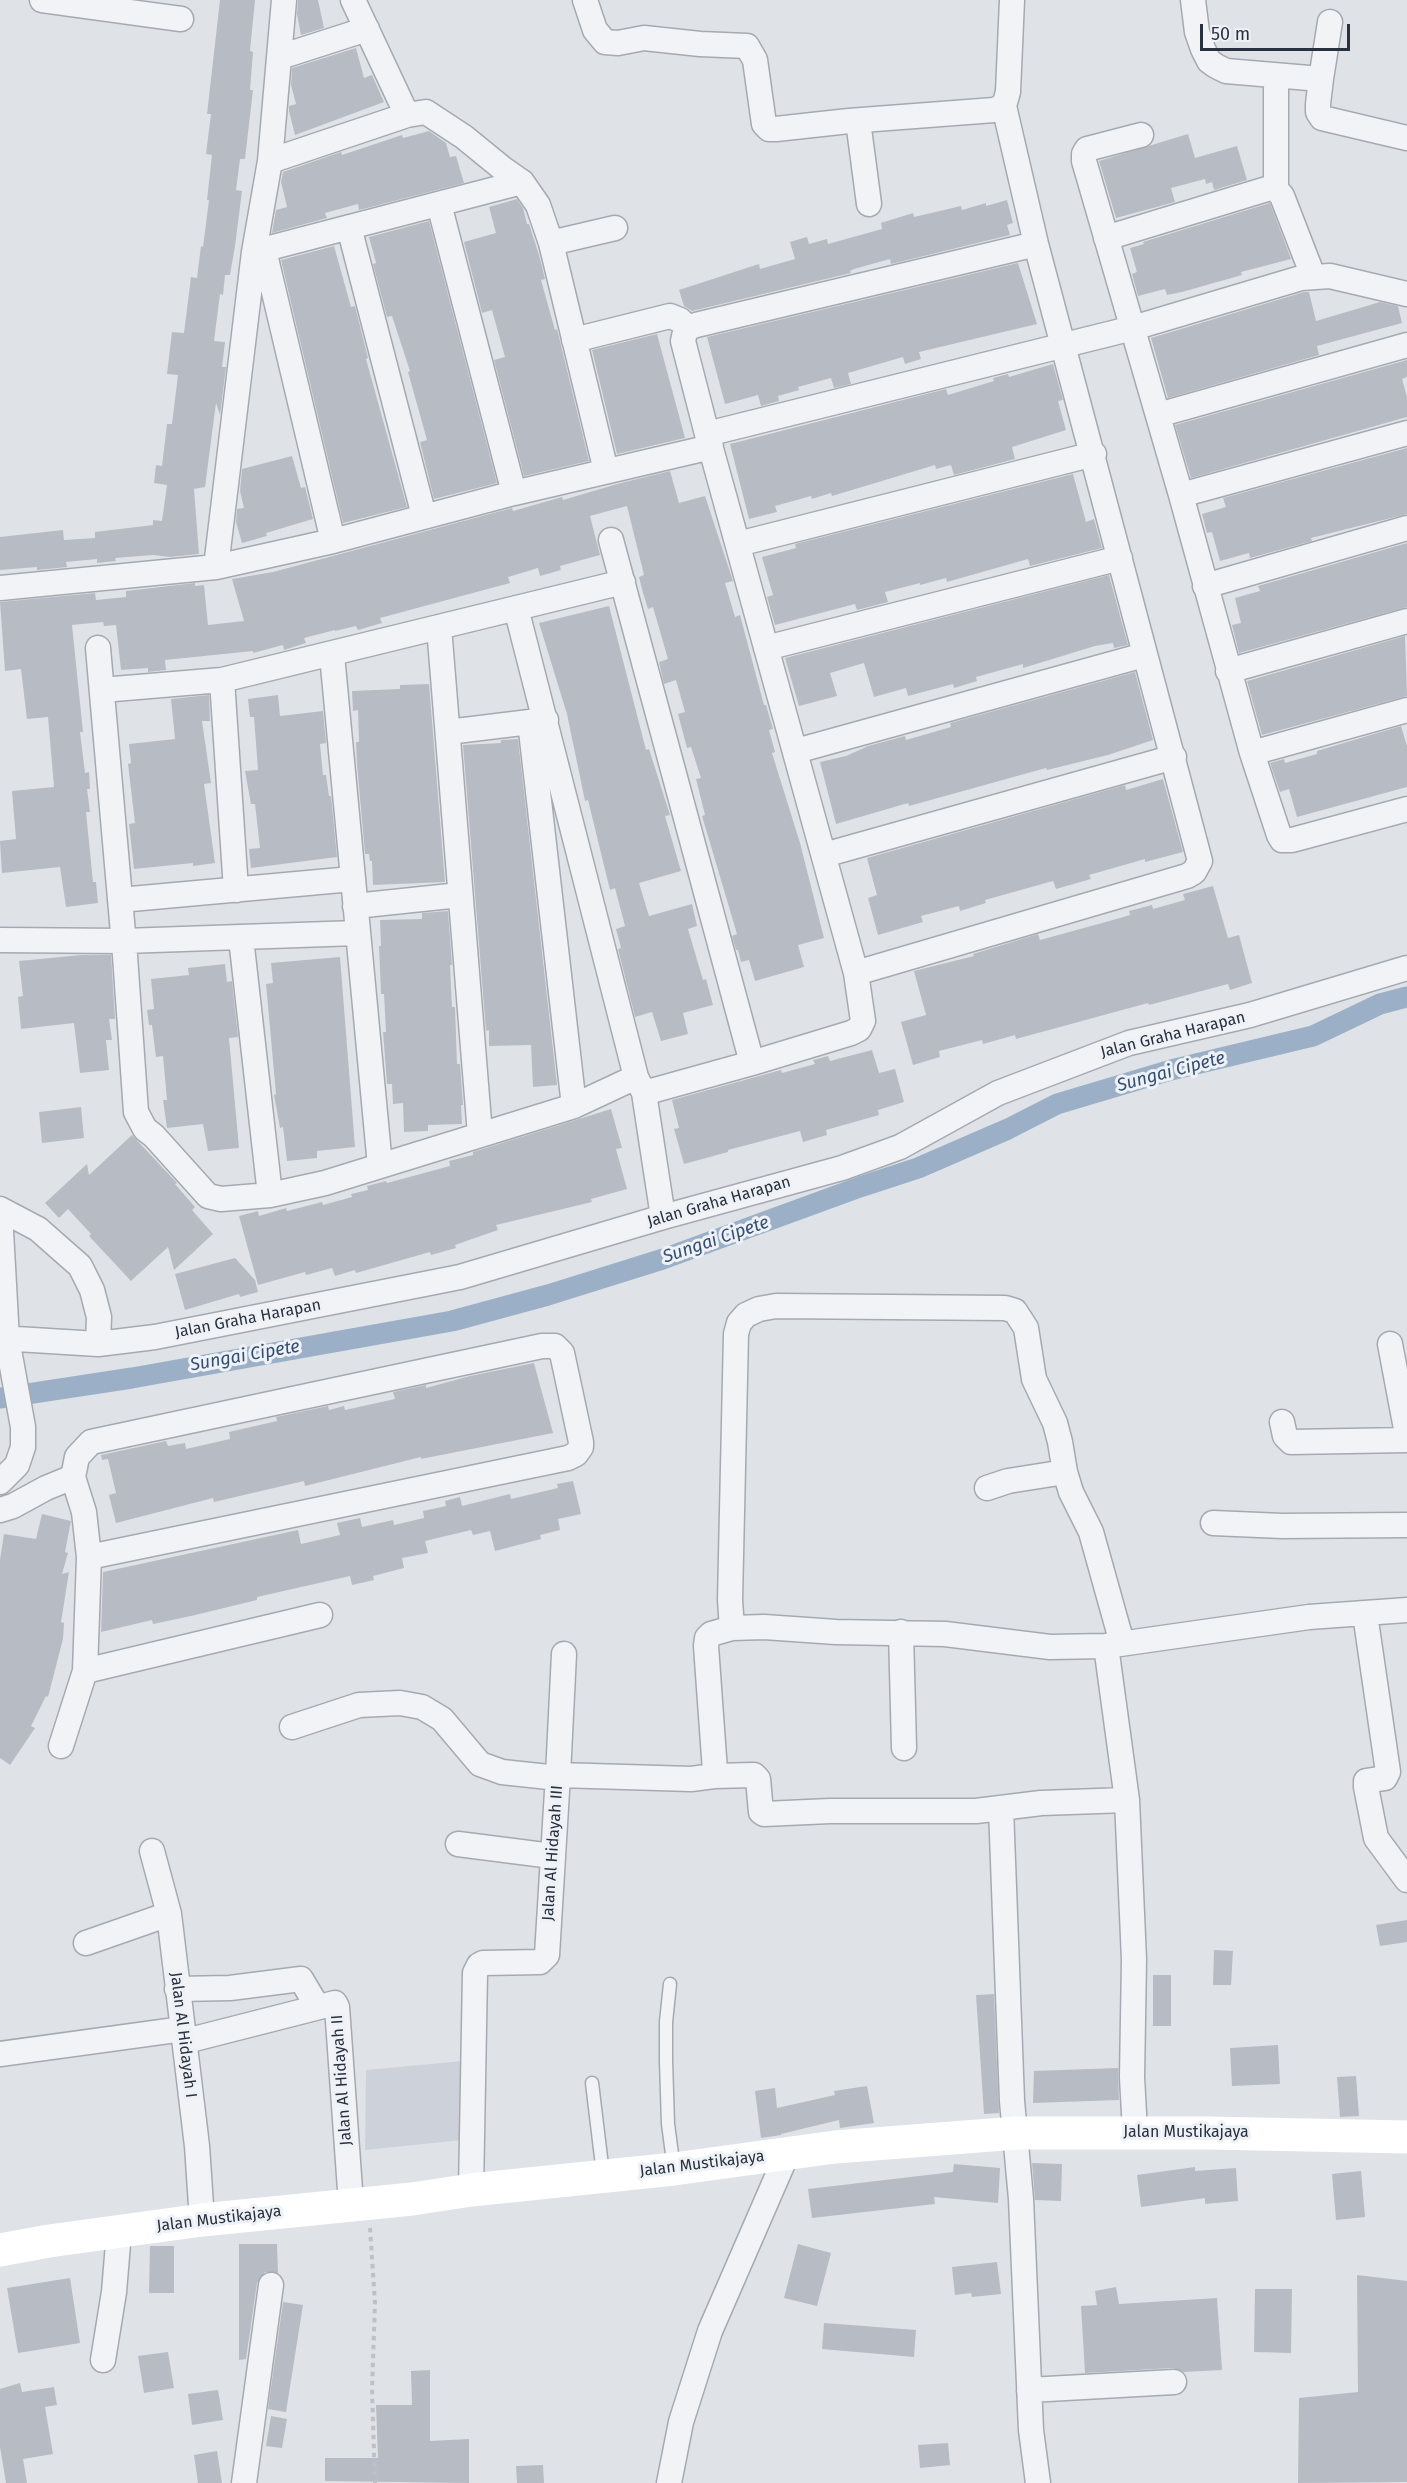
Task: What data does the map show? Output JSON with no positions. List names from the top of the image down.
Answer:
{
  "streets": {
    "main road": ["Jalan Mustikajaya"],
    "street": [
      "Jalan Graha Harapan",
      "Jalan Al Hidayah III",
      "Jalan Al Hidayah I",
      "Jalan Al Hidayah II"
    ]
  },
  "crossings": [
    ["Jalan Al Hidayah III", "Jalan Mustikajaya"],
    ["Jalan Al Hidayah I", "Jalan Al Hidayah II"],
    ["Jalan Al Hidayah I", "Jalan Mustikajaya"],
    ["Jalan Al Hidayah II", "Jalan Mustikajaya"]
  ],
  "water": ["Sungai Cipete"],
  "scale_bar": "50 m"
}
